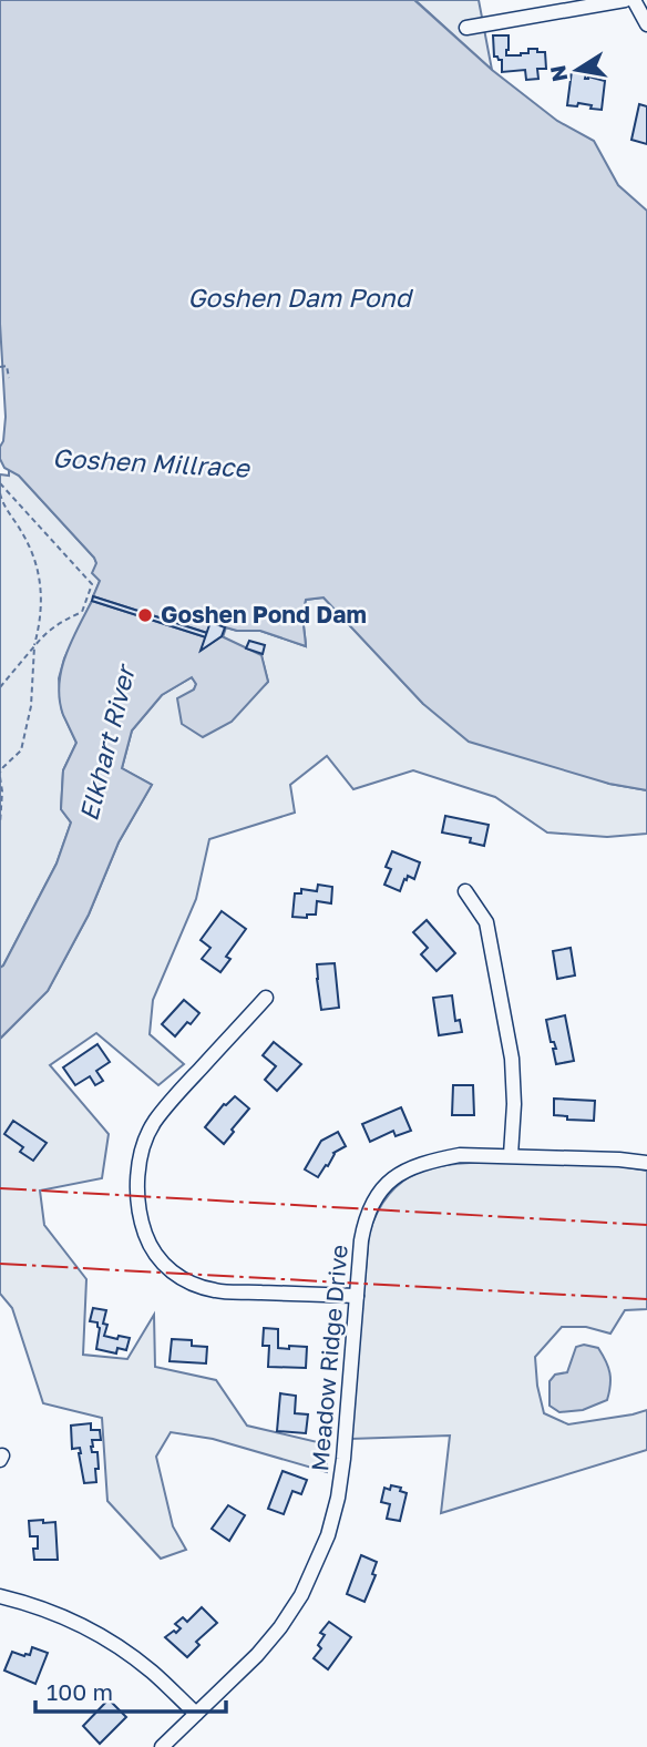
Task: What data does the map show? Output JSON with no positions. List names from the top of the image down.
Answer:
{
  "streets": {
    "street": ["Meadow Ridge Drive"]
  },
  "water": ["Goshen Dam Pond", "Goshen Millrace", "Elkhart River"],
  "places": ["Goshen Pond Dam"],
  "scale_bar": "100 m",
  "north": "left"
}
